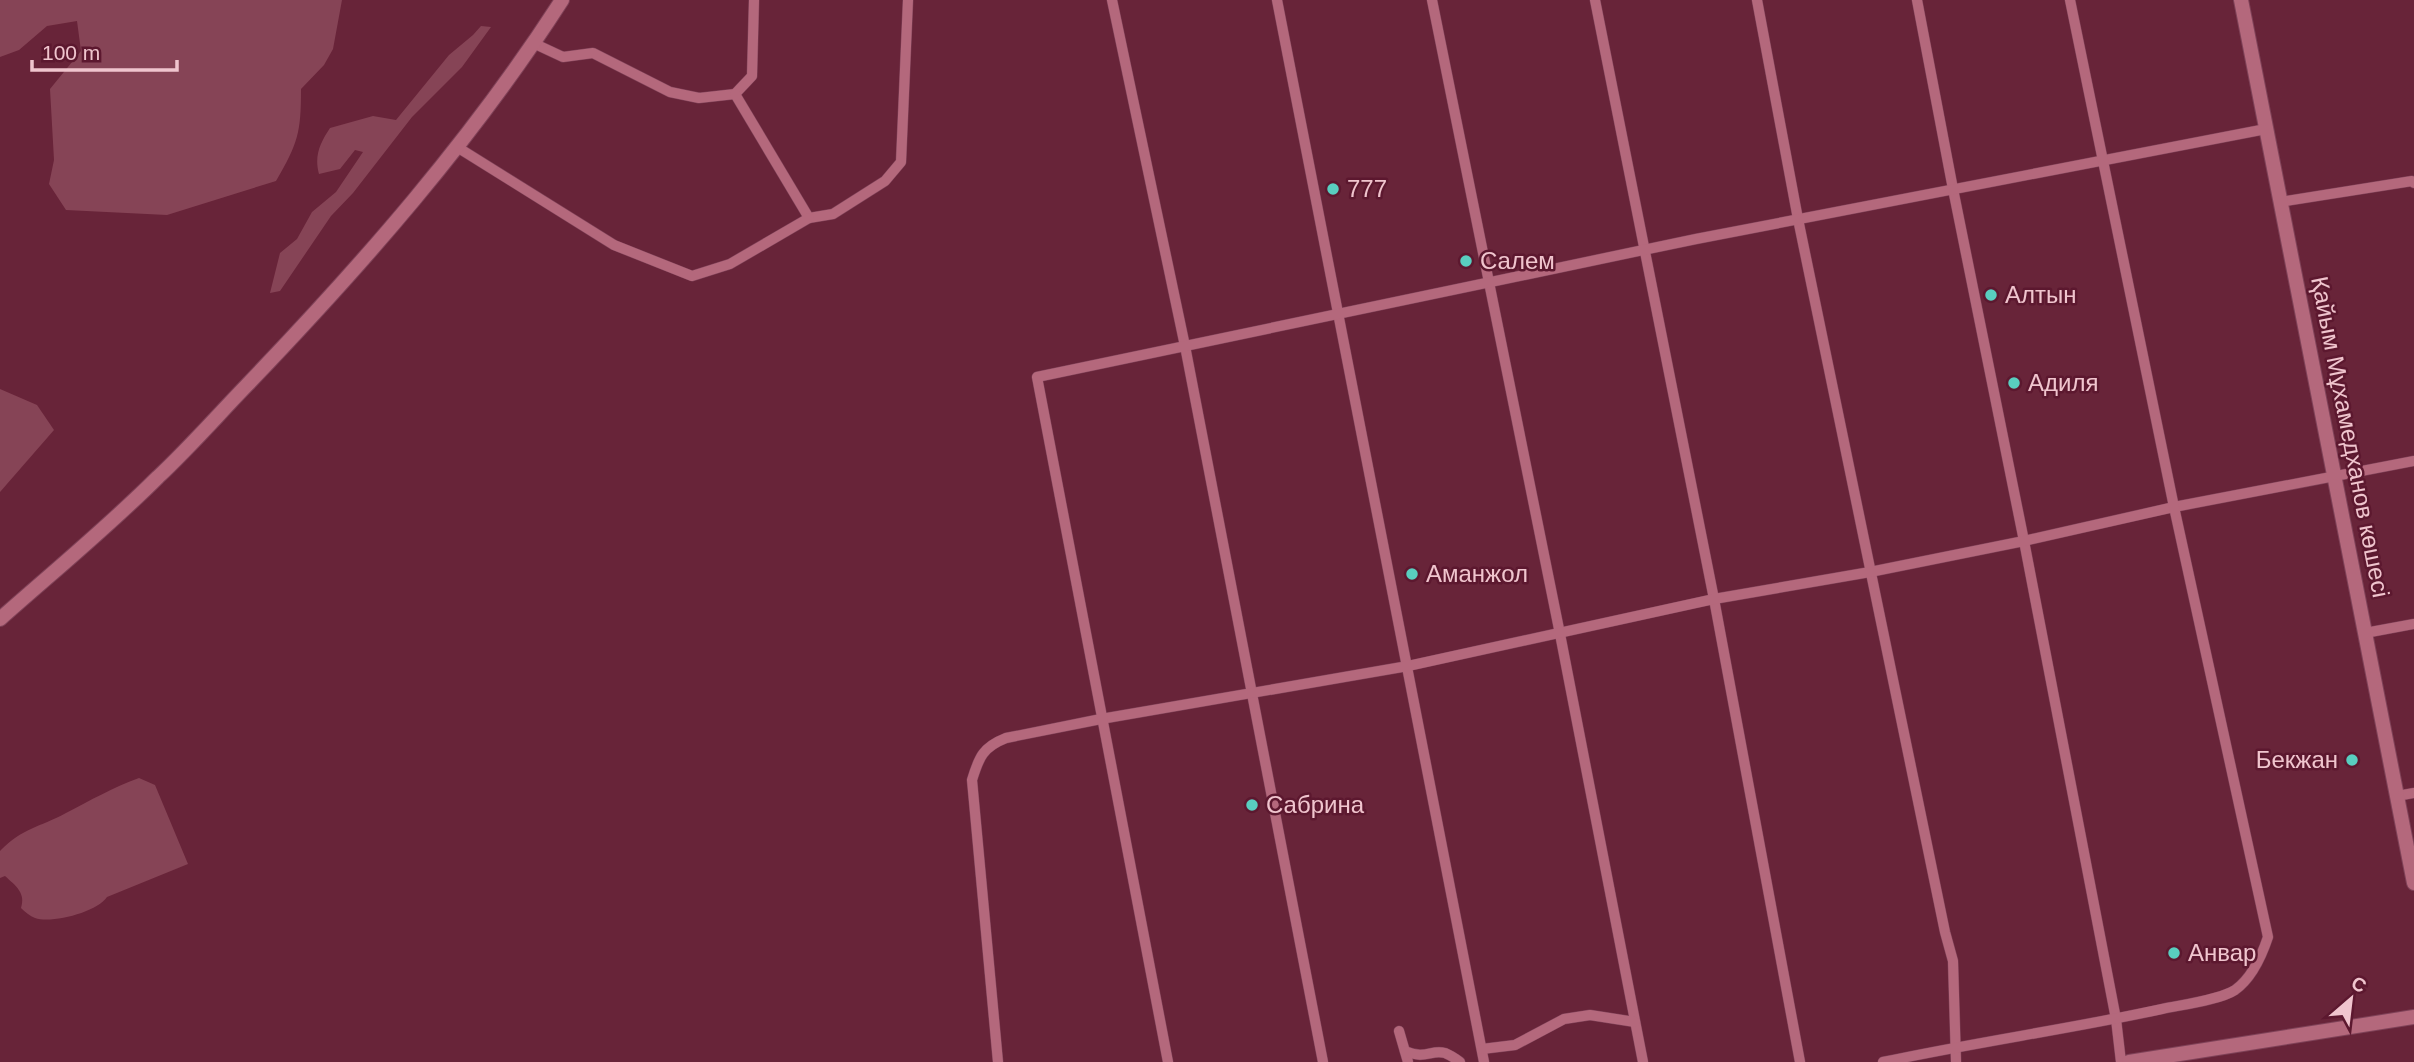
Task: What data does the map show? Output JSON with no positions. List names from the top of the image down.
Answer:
{
  "streets": {
    "main road": ["Қайым Мұхамедханов көшесі"]
  },
  "places": [
    "777",
    "Салем",
    "Алтын",
    "Адиля",
    "Аманжол",
    "Бекжан",
    "Сабрина",
    "Анвар"
  ],
  "scale_bar": "100 m",
  "north": "top right"
}
